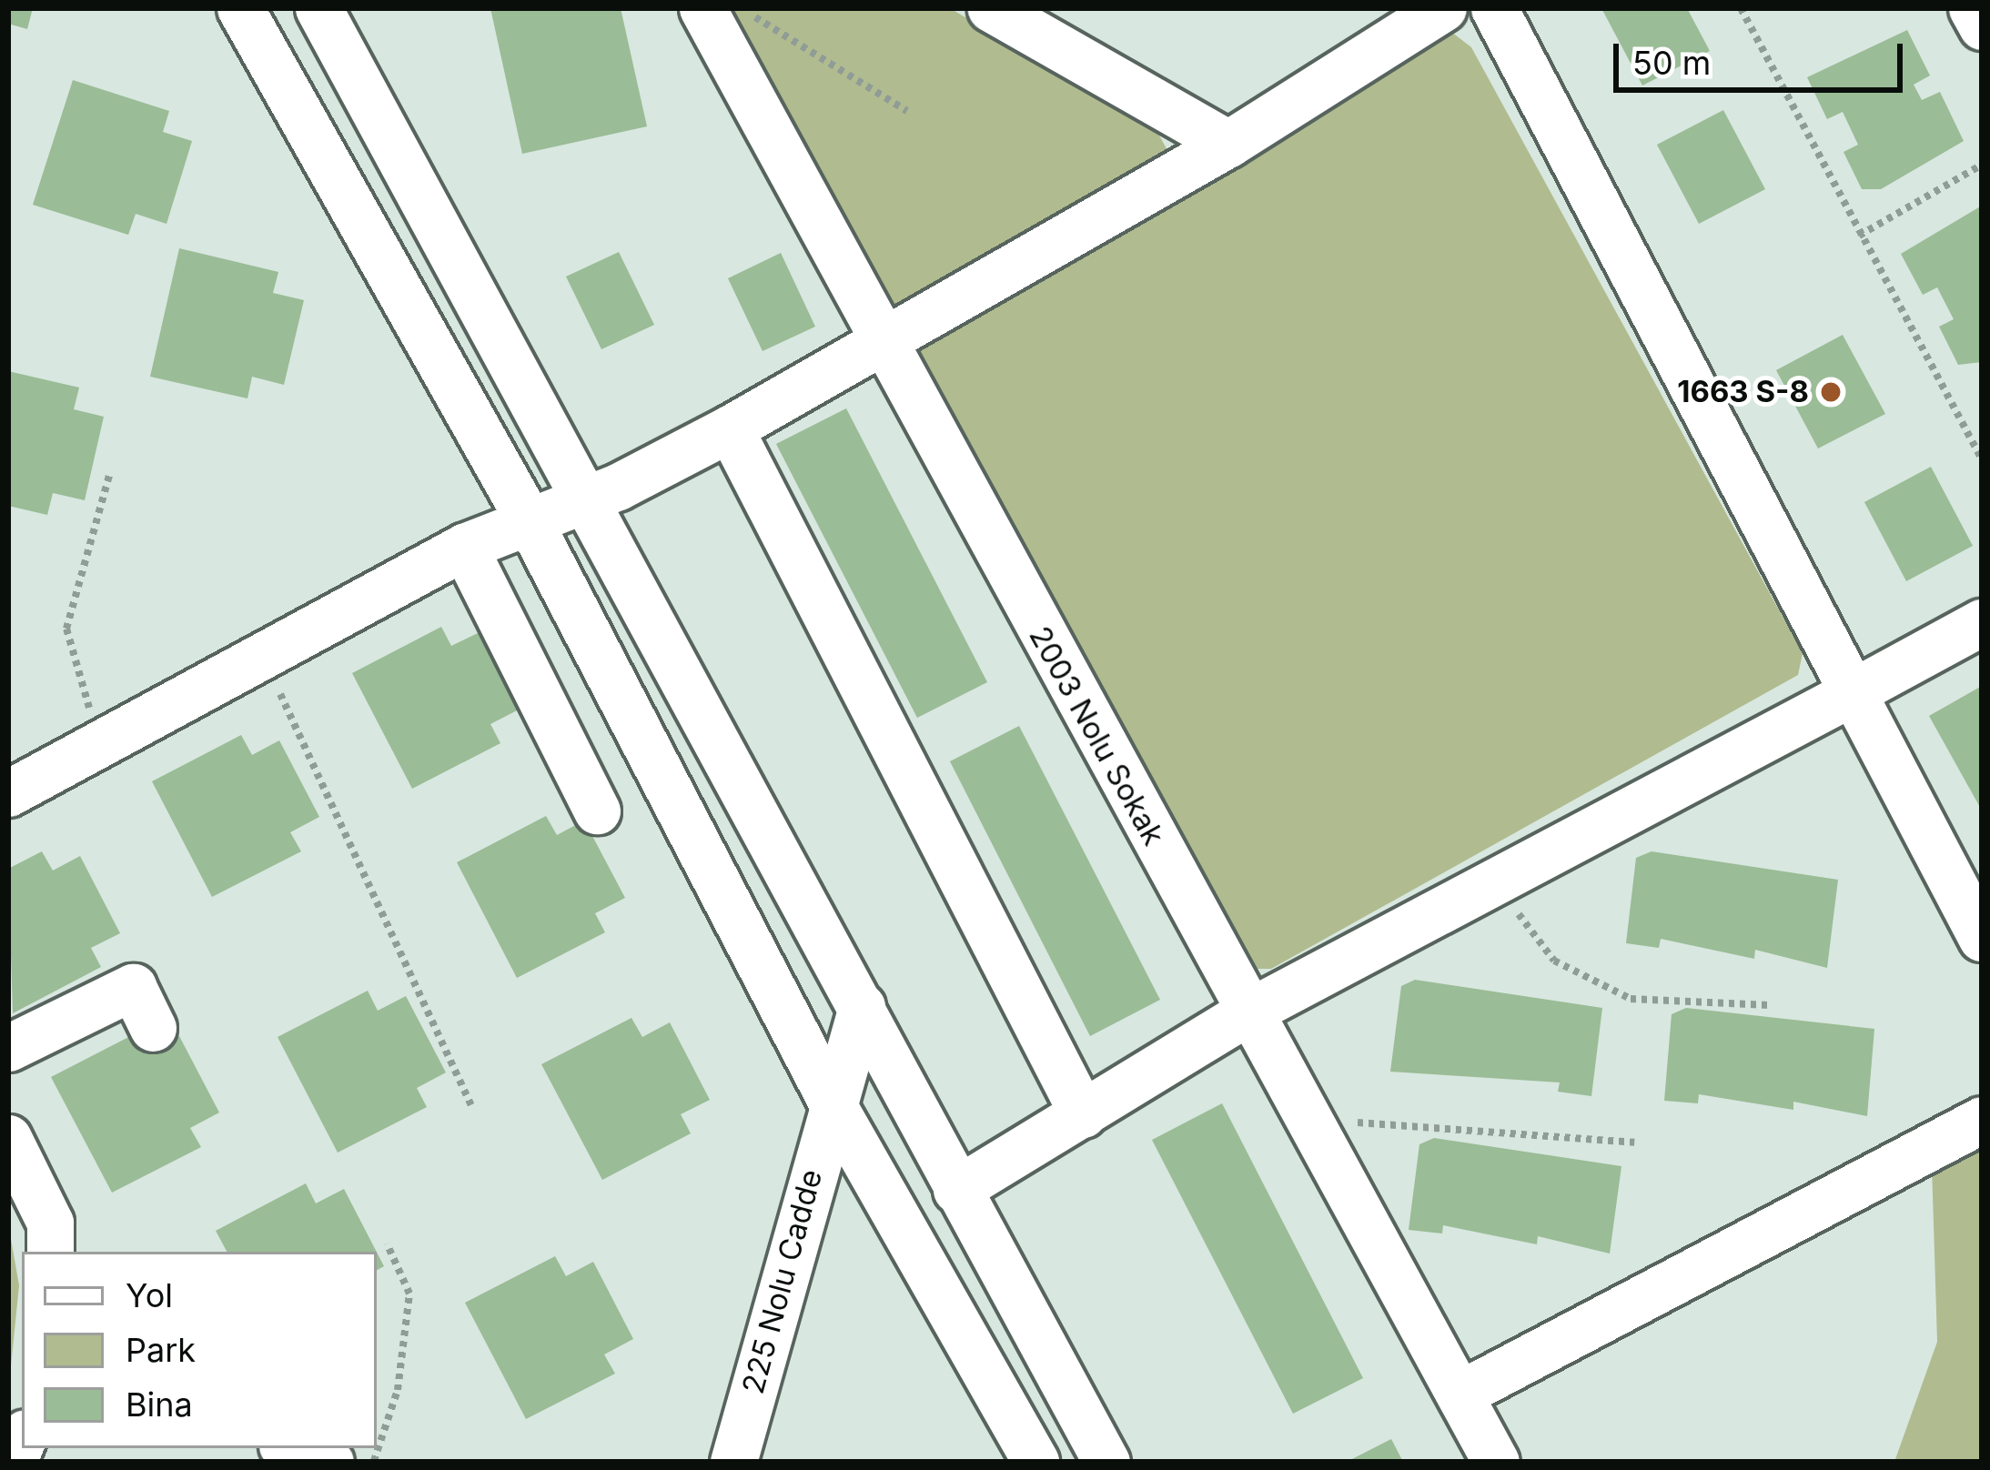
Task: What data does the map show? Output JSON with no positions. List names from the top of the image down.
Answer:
{
  "streets": {
    "street": ["2003 Nolu Sokak", "225 Nolu Cadde"]
  },
  "places": ["1663 S-8"],
  "legend": ["Yol", "Park", "Bina"],
  "scale_bar": "50 m"
}
